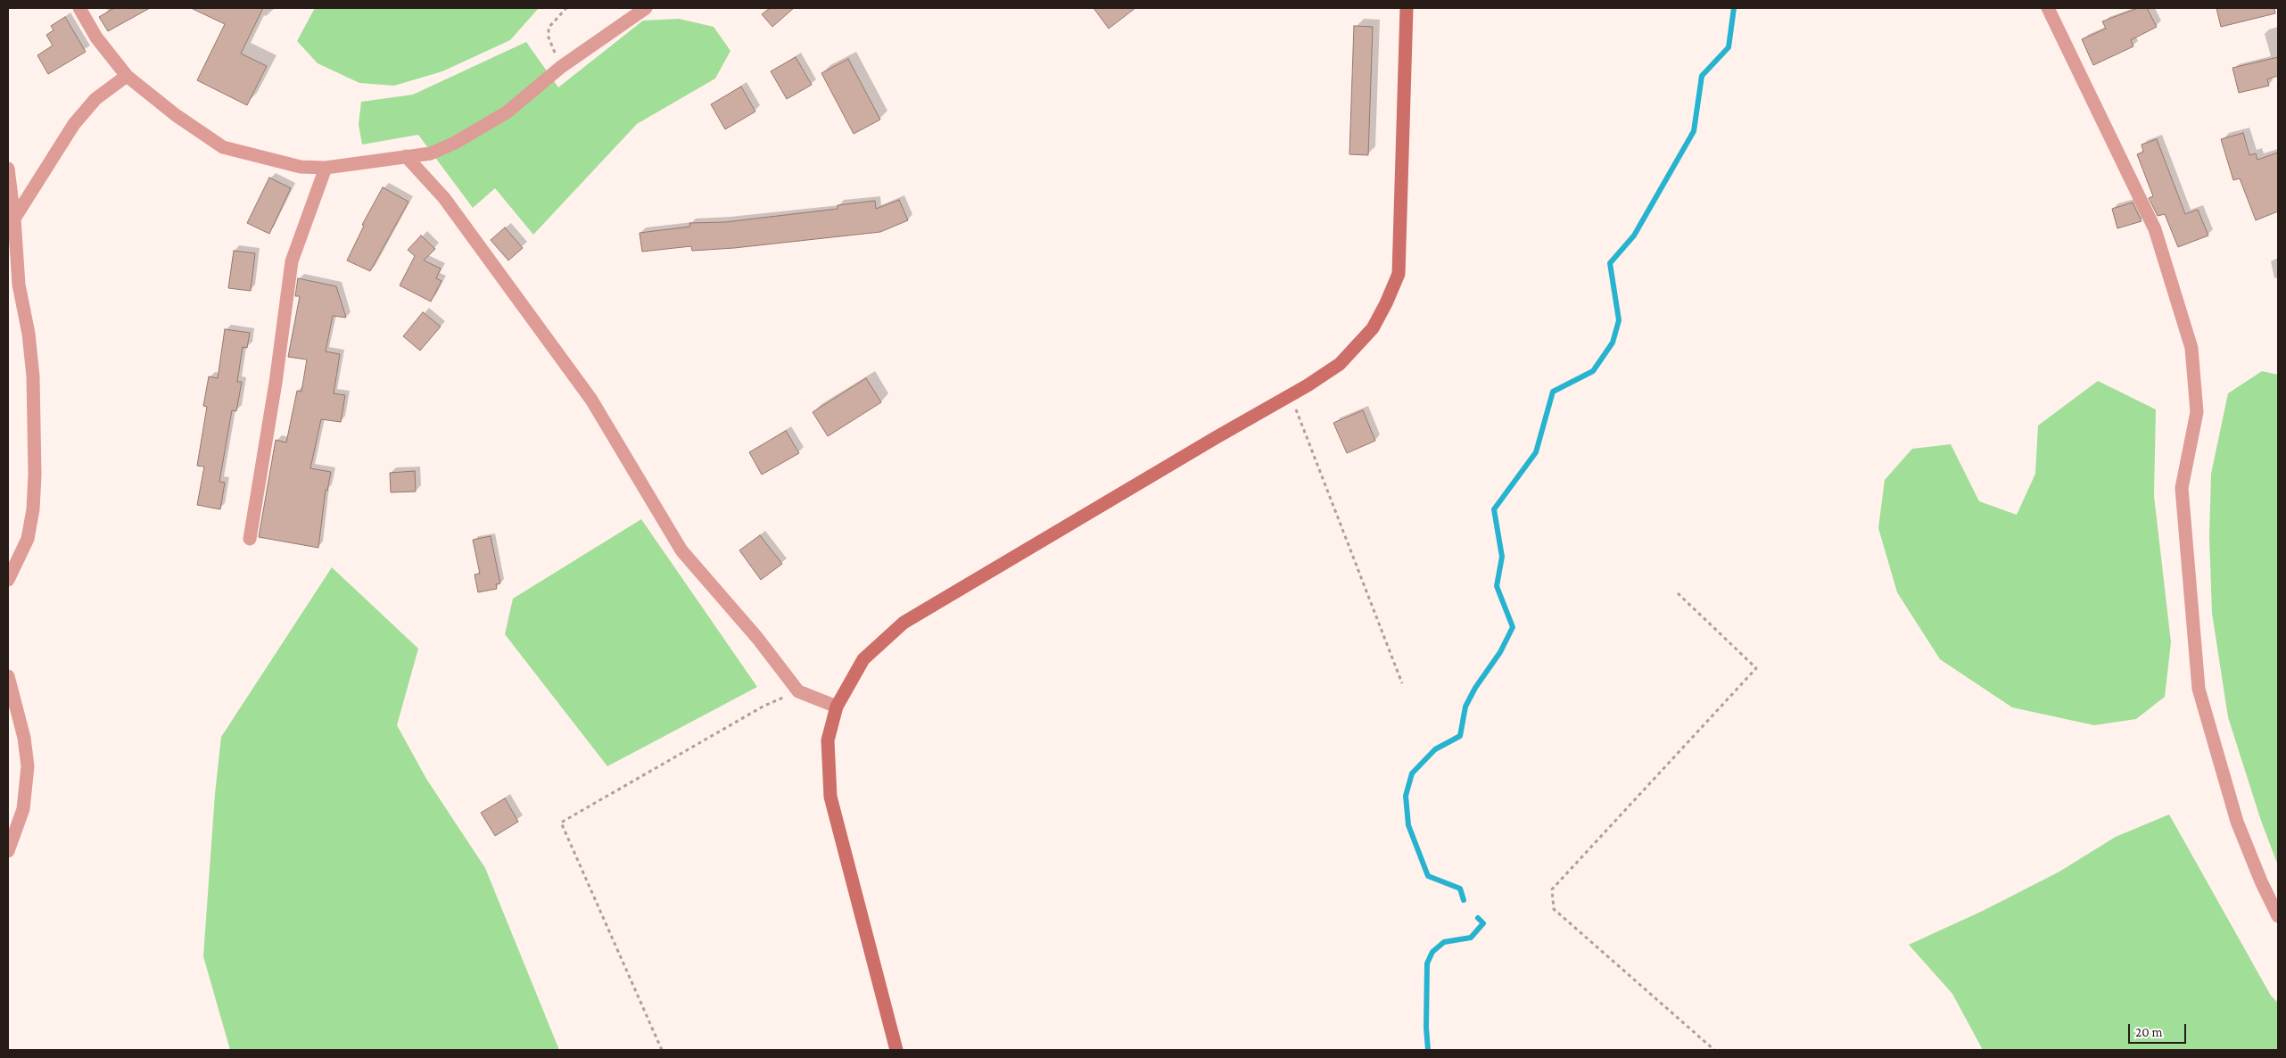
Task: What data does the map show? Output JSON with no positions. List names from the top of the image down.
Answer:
{
  "scale_bar": "20 m"
}
